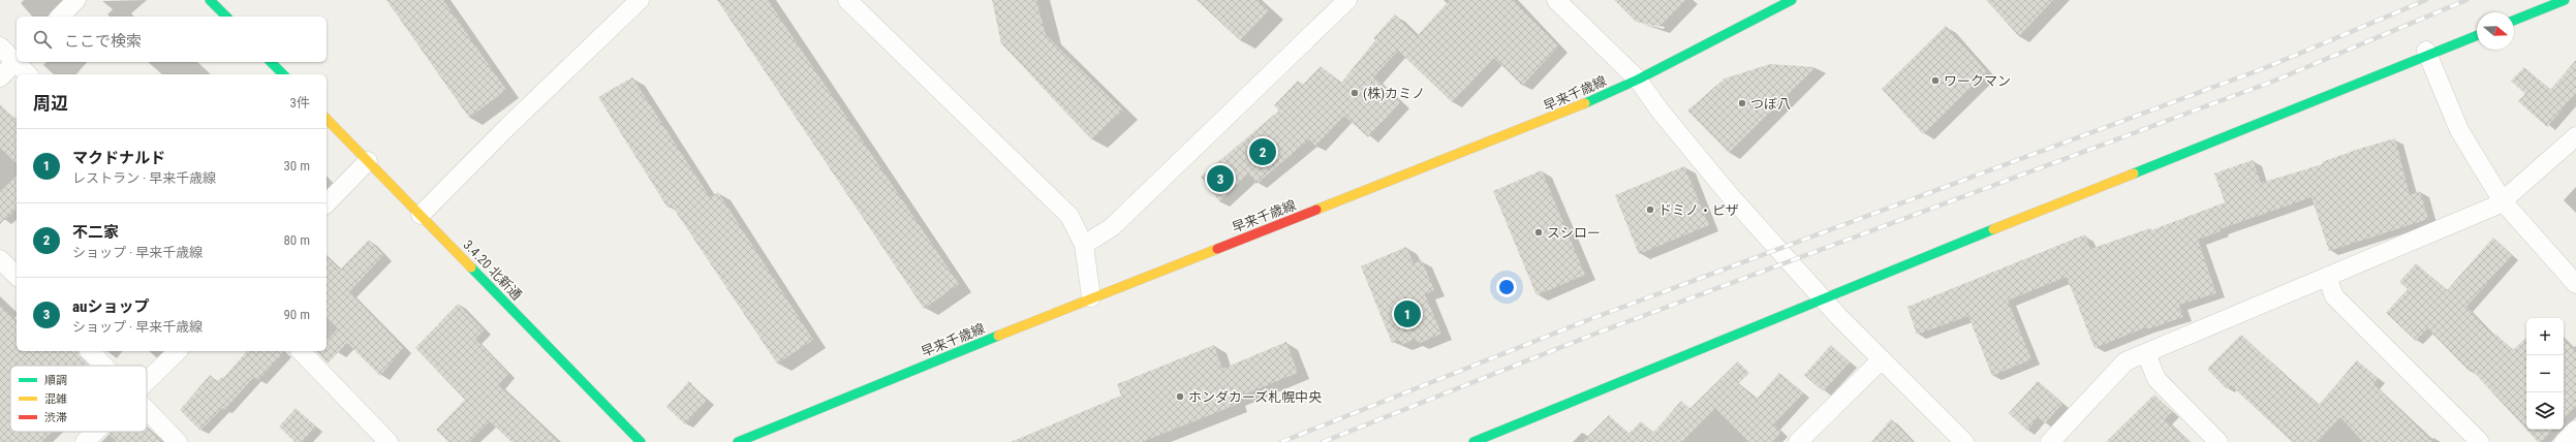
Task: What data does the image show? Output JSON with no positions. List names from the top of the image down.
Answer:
{
  "streets": {
    "street": ["早来千歳線", "3.4.20 北新通"]
  },
  "places": [
    "ワークマン",
    "(株)カミノ",
    "つぼ八",
    "ドミノ・ピザ",
    "スシロー",
    "ホンダカーズ札幌中央"
  ],
  "legend": ["順調", "混雑", "渋滞"],
  "north": "right",
  "page": {
    "search": "ここで検索",
    "heading": ["周辺", "3件"],
    "list": [
      {
        "mark": "1",
        "name": "マクドナルド",
        "note": "レストラン · 早来千歳線",
        "value": "30 m"
      },
      {
        "mark": "2",
        "name": "不二家",
        "note": "ショップ · 早来千歳線",
        "value": "80 m"
      },
      {
        "mark": "3",
        "name": "auショップ",
        "note": "ショップ · 早来千歳線",
        "value": "90 m"
      }
    ],
    "pins": ["2", "3", "1"],
    "map_buttons": ["+", "−"]
  }
}
